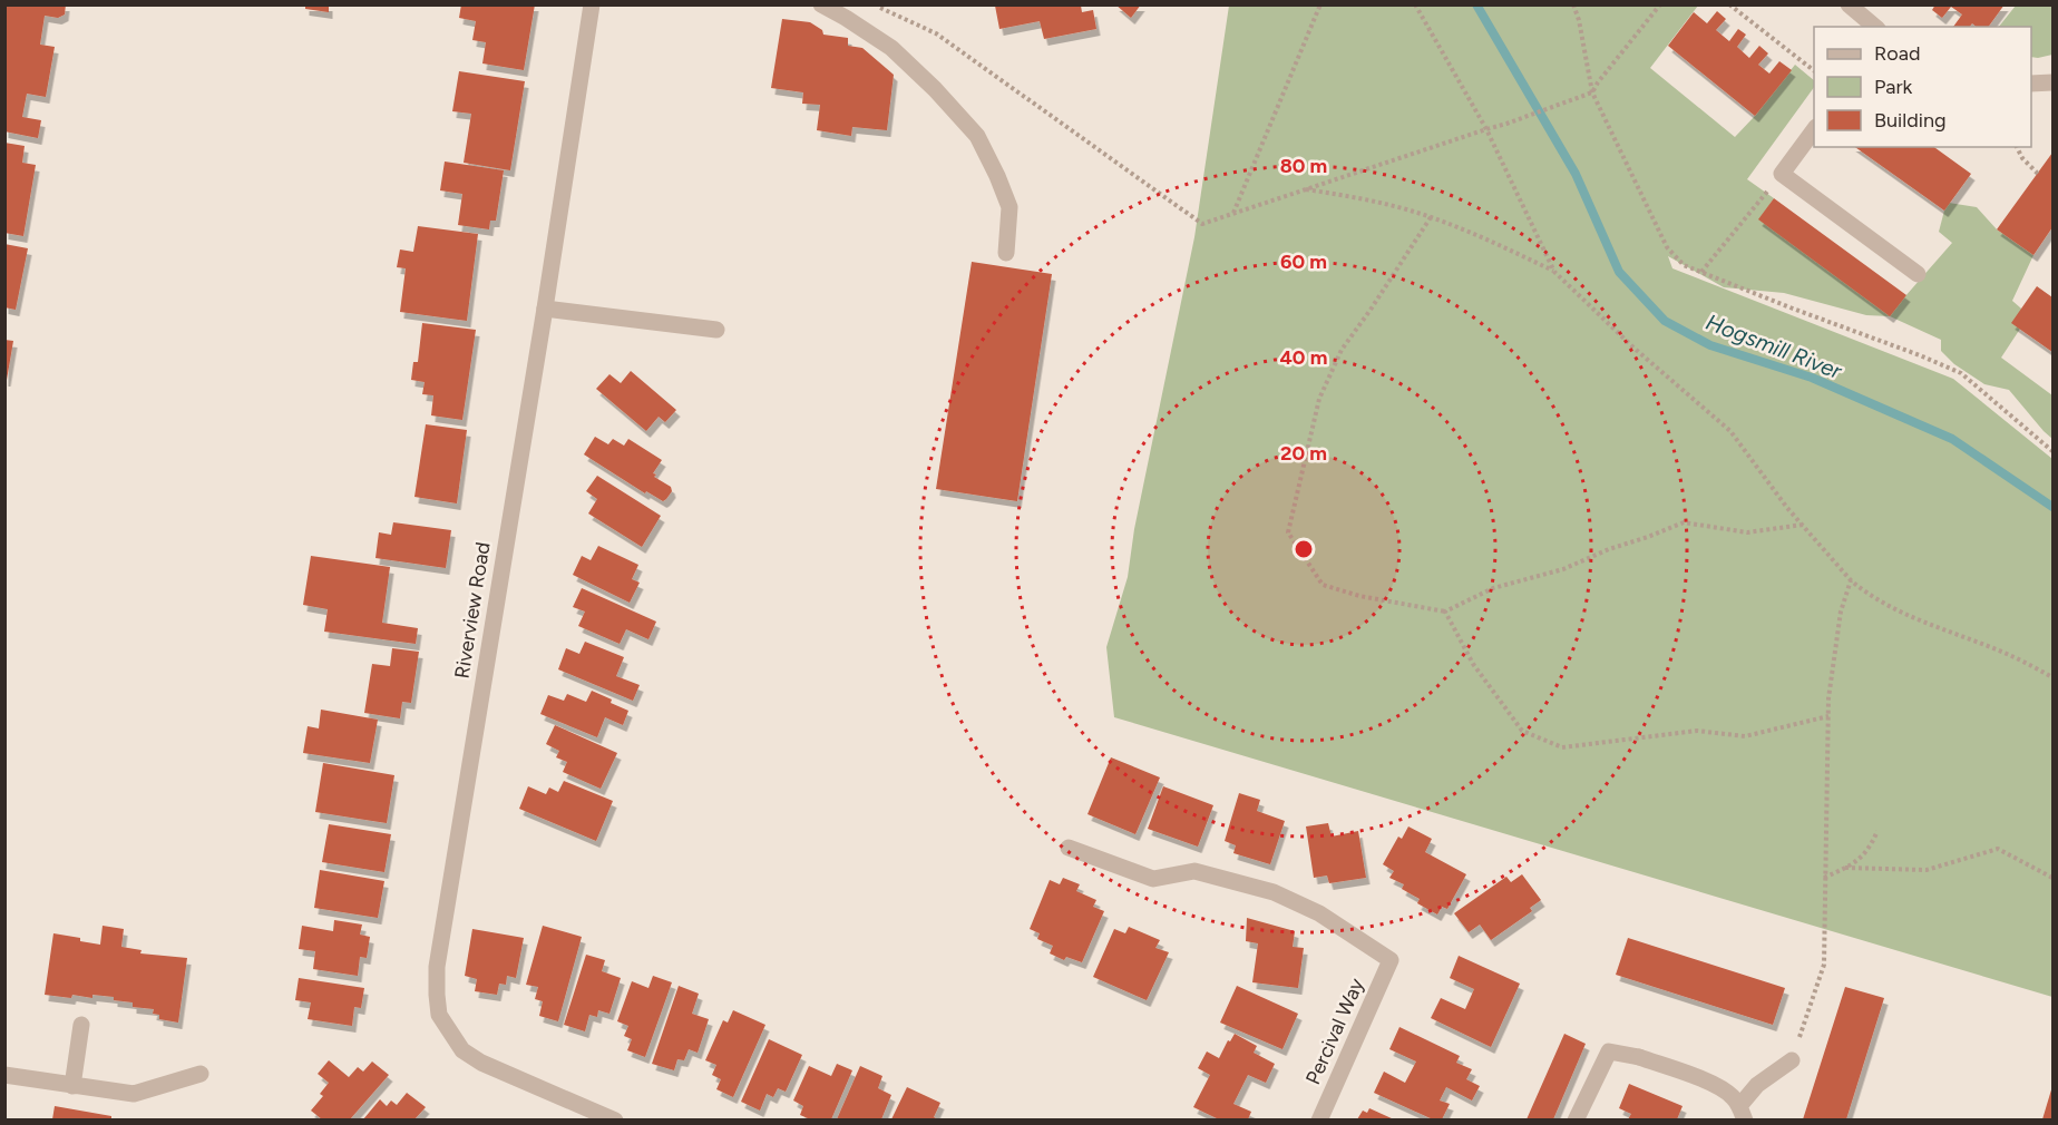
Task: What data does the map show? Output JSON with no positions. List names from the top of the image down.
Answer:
{
  "streets": {
    "street": ["Riverview Road", "Percival Way"]
  },
  "water": ["Hogsmill River"],
  "legend": ["Road", "Park", "Building"],
  "rings": [
    "80 m",
    "60 m",
    "40 m",
    "20 m"
  ]
}
